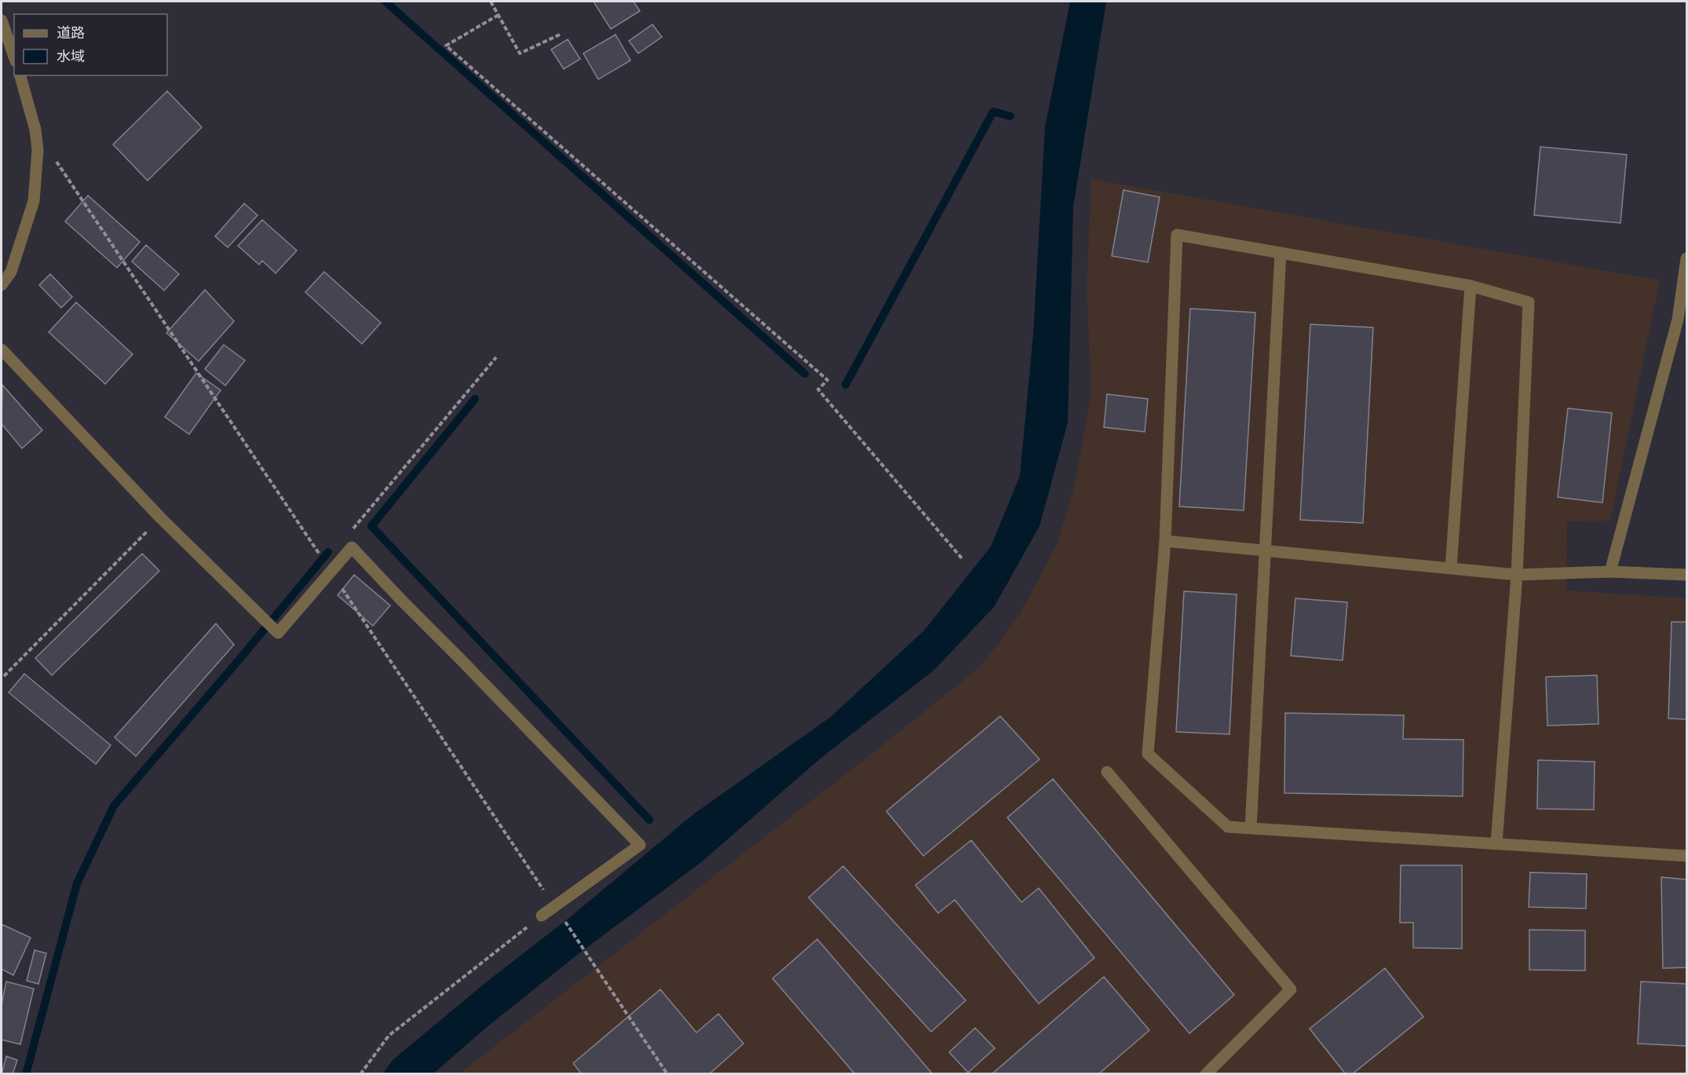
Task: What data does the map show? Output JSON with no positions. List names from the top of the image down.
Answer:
{
  "legend": ["道路", "水域"]
}
